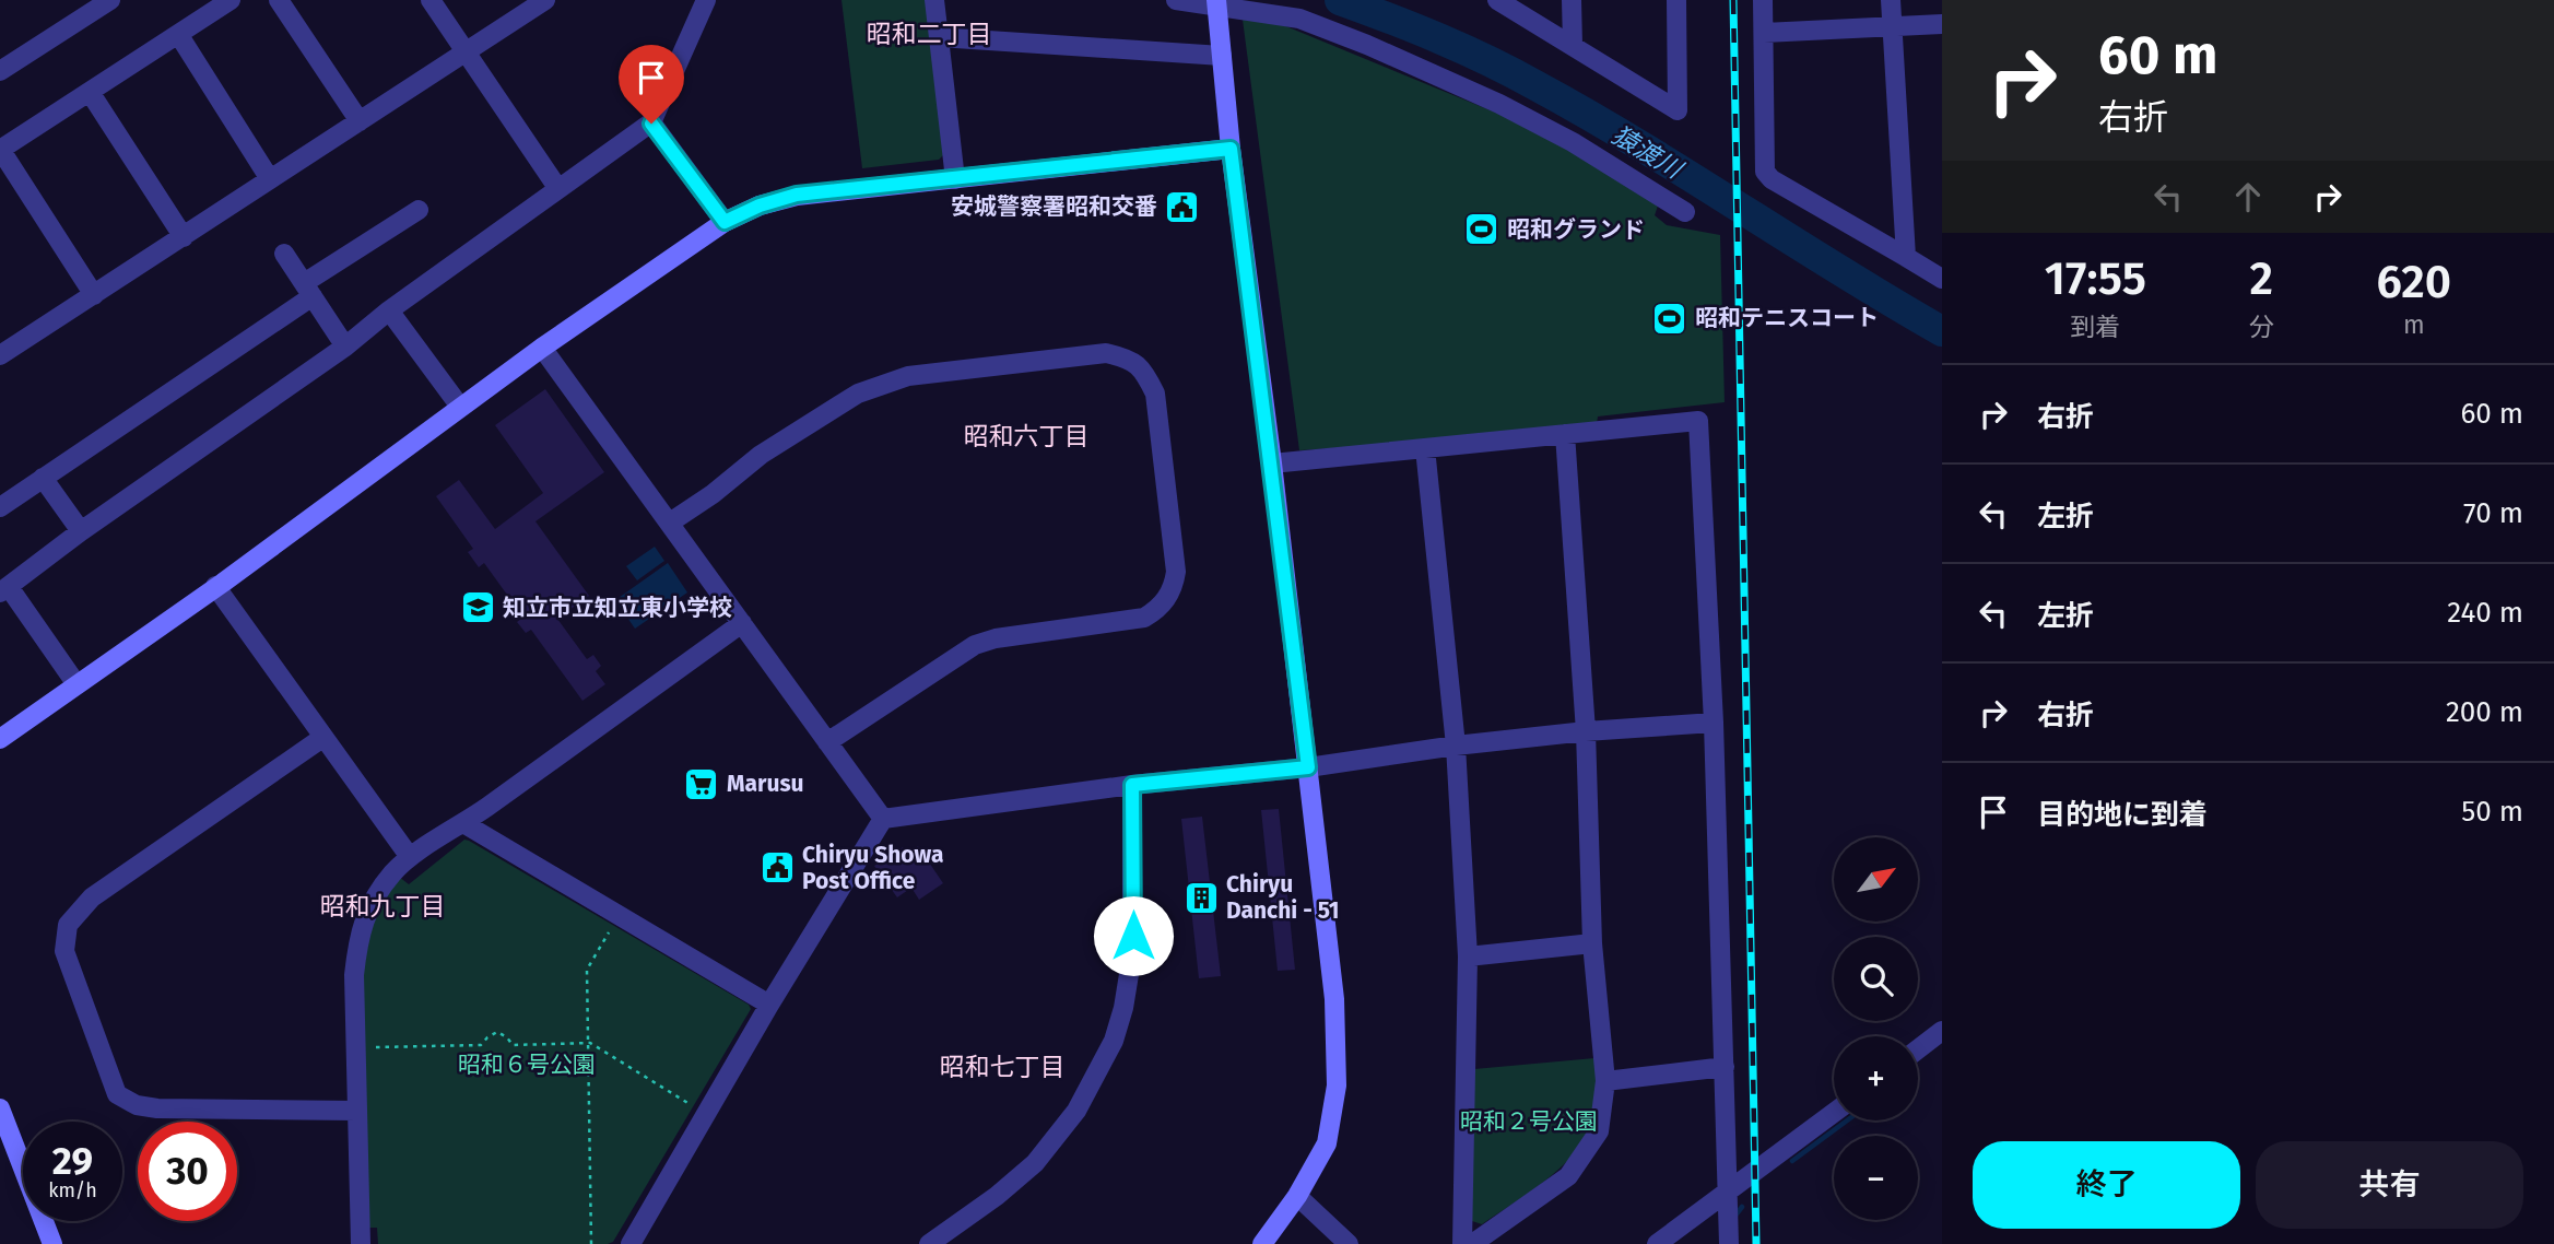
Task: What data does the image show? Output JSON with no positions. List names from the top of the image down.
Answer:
{
  "districts": [
    "昭和二丁目",
    "昭和六丁目",
    "昭和九丁目",
    "昭和七丁目"
  ],
  "water": ["猿渡川"],
  "parks": ["昭和６号公園", "昭和２号公園"],
  "places": {
    "public building": ["安城警察署昭和交番", "Chiryu Showa Post Office"],
    "sports": ["昭和グランド", "昭和テニスコート"],
    "school or university": ["知立市立知立東小学校"],
    "supermarket": ["Marusu"],
    "building": ["Chiryu Danchi - 51"]
  },
  "north": "top right",
  "page": {
    "turn": ["60 m", "右折"],
    "eta": [
      "17:55",
      "到着",
      "2",
      "分",
      "620",
      "m"
    ],
    "list": [
      {
        "name": "右折",
        "value": "60 m"
      },
      {
        "name": "左折",
        "value": "70 m"
      },
      {
        "name": "左折",
        "value": "240 m"
      },
      {
        "name": "右折",
        "value": "200 m"
      },
      {
        "name": "目的地に到着",
        "value": "50 m"
      }
    ],
    "map_buttons": ["+", "−"],
    "speed": "29 km/h",
    "limit": "30",
    "buttons": ["終了", "共有"]
  }
}
